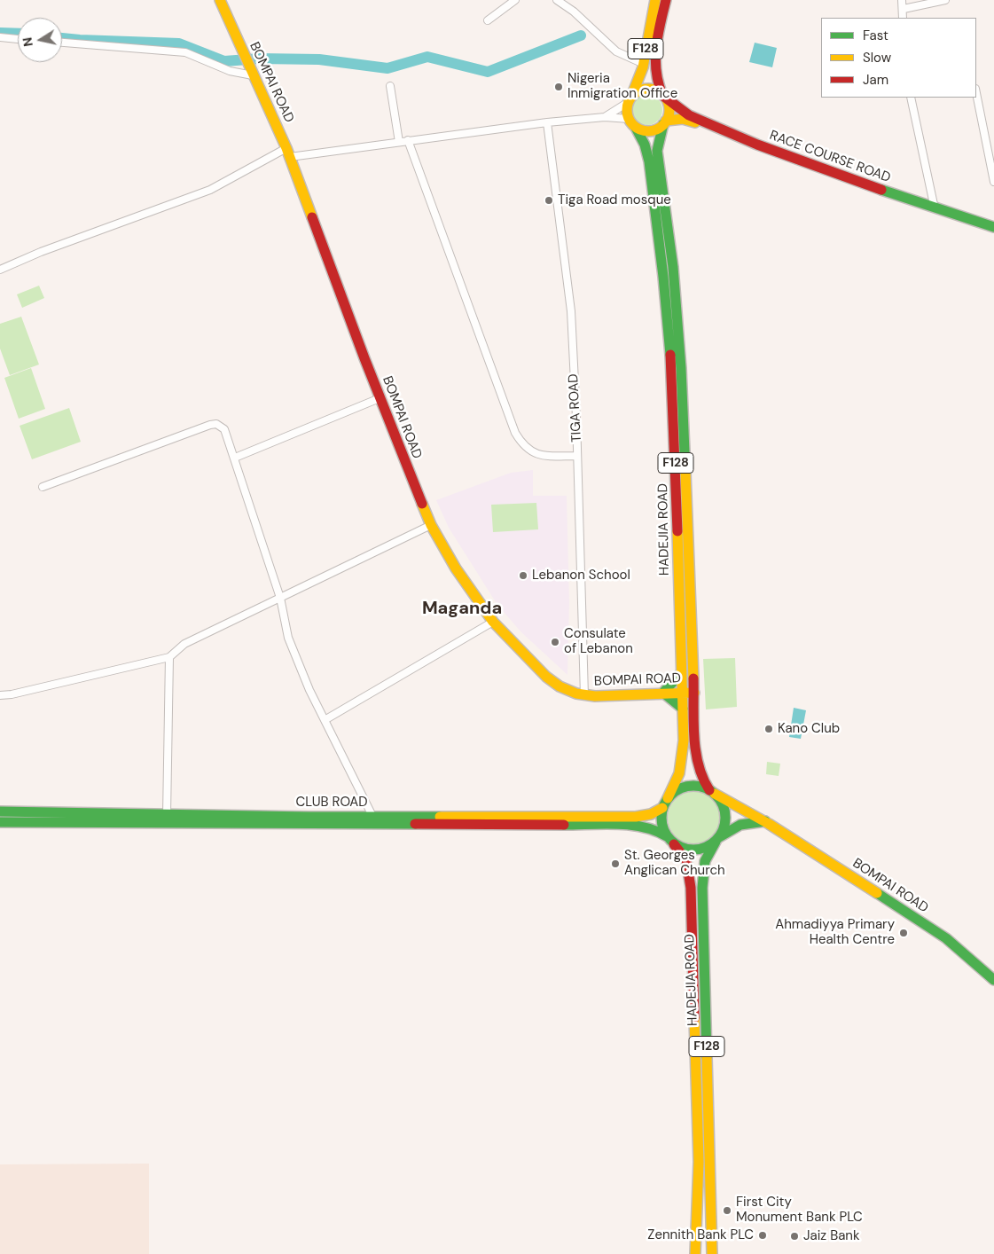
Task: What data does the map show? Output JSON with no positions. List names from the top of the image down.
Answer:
{
  "streets": {
    "main road": [
      "F128",
      "BOMPAI ROAD",
      "RACE COURSE ROAD",
      "HADEJIA ROAD",
      "CLUB ROAD"
    ],
    "street": ["TIGA ROAD"]
  },
  "crossings": [
    ["F128", "BOMPAI ROAD"],
    ["F128", "RACE COURSE ROAD"],
    ["F128", "HADEJIA ROAD"],
    ["F128", "CLUB ROAD"],
    ["BOMPAI ROAD", "TIGA ROAD"],
    ["BOMPAI ROAD", "HADEJIA ROAD"],
    ["BOMPAI ROAD", "CLUB ROAD"],
    ["RACE COURSE ROAD", "HADEJIA ROAD"],
    ["HADEJIA ROAD", "CLUB ROAD"]
  ],
  "districts": ["Maganda"],
  "places": [
    "Nigeria Inmigration Office",
    "Tiga Road mosque",
    "Lebanon School",
    "Consulate of Lebanon",
    "Kano Club",
    "St. Georges Anglican Church",
    "Ahmadiyya Primary Health Centre",
    "First City Monument Bank PLC",
    "Zennith Bank PLC",
    "Jaiz Bank"
  ],
  "legend": ["Fast", "Slow", "Jam"],
  "north": "left"
}
